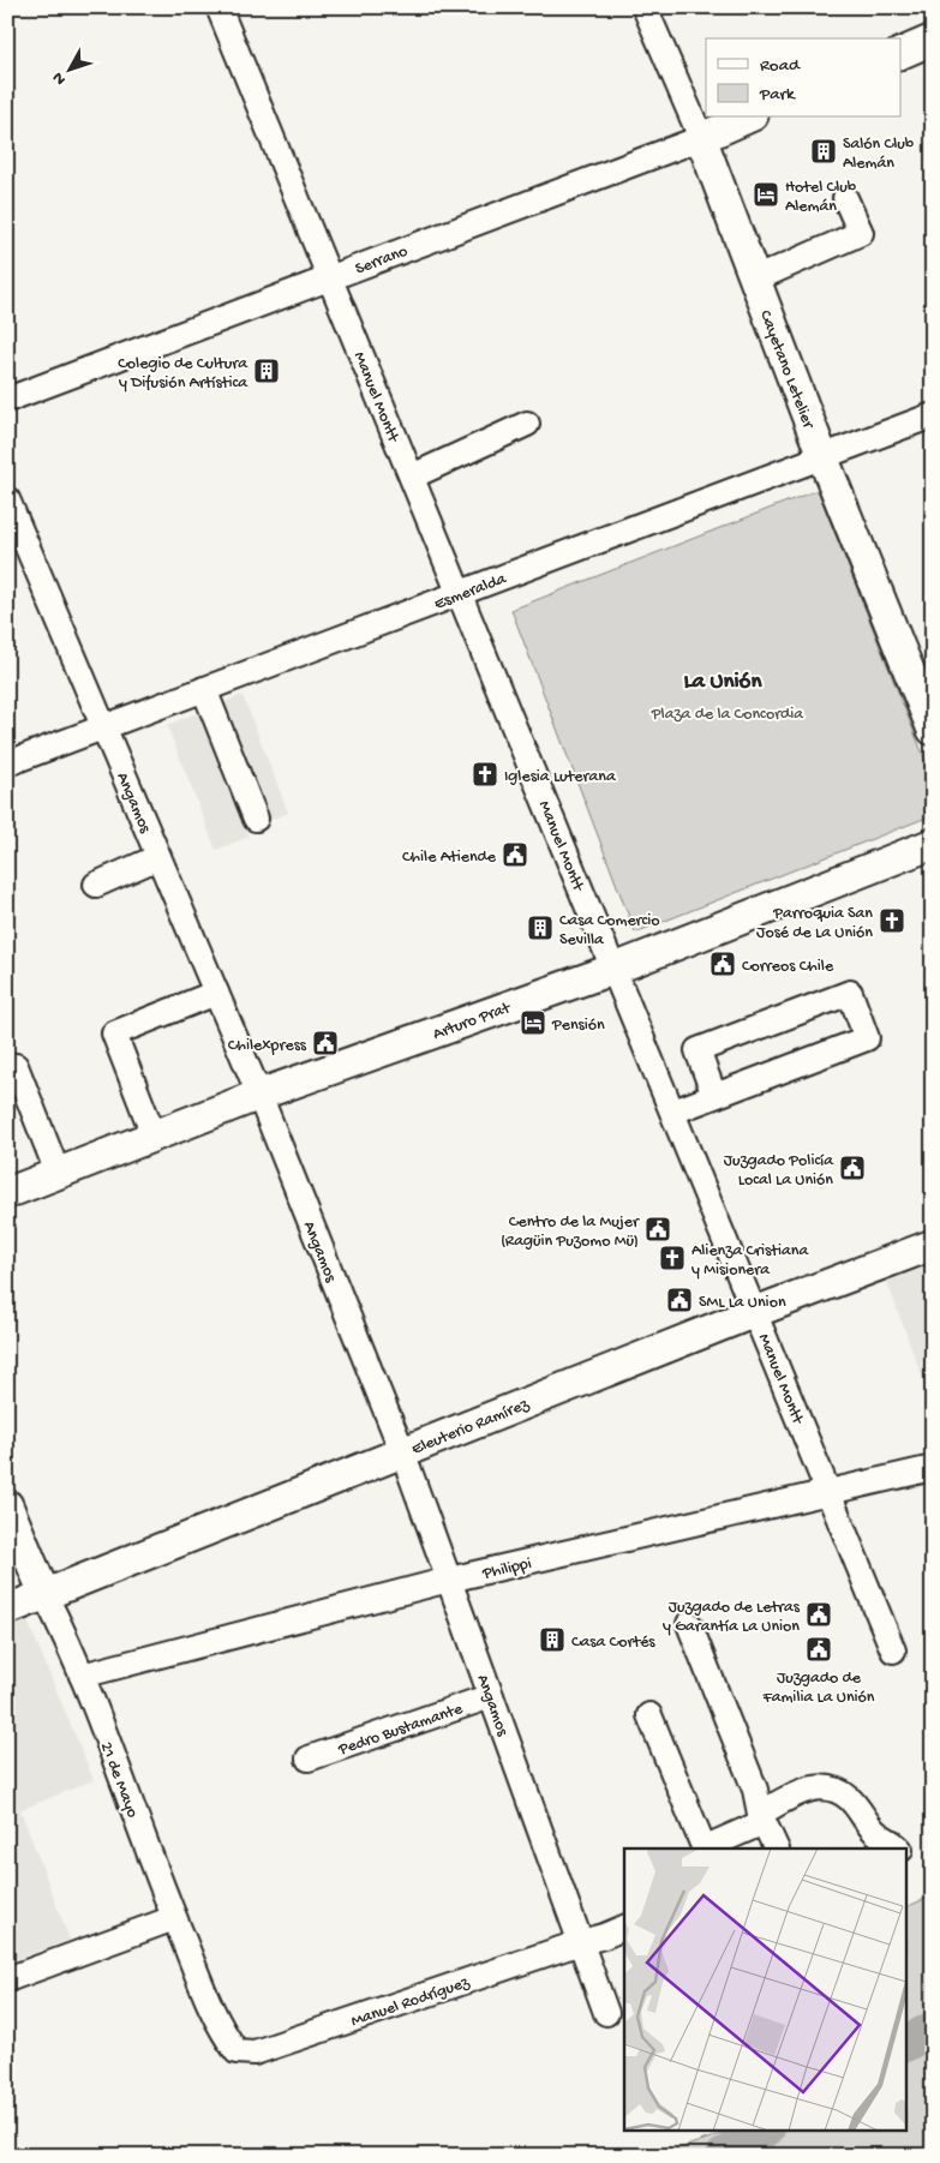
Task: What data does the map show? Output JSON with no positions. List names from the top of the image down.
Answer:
{
  "streets": {
    "main road": [
      "Serrano",
      "Cayetano Letelier",
      "Arturo Prat",
      "Eleuterio Ramírez",
      "21 de Mayo"
    ],
    "street": [
      "Manuel Montt",
      "Esmeralda",
      "Angamos",
      "Philippi",
      "Pedro Bustamante",
      "Manuel Rodríguez"
    ]
  },
  "crossings": [
    ["Serrano", "Cayetano Letelier"],
    ["Serrano", "Manuel Montt"],
    ["Cayetano Letelier", "Esmeralda"],
    ["Manuel Montt", "Esmeralda"],
    ["Manuel Montt", "Arturo Prat"],
    ["Manuel Montt", "Eleuterio Ramírez"],
    ["Manuel Montt", "Philippi"],
    ["Esmeralda", "Angamos"],
    ["Angamos", "Arturo Prat"],
    ["Angamos", "Eleuterio Ramírez"],
    ["Angamos", "Philippi"],
    ["Angamos", "Pedro Bustamante"],
    ["Angamos", "Manuel Rodríguez"],
    ["Eleuterio Ramírez", "21 de Mayo"],
    ["Philippi", "21 de Mayo"],
    ["21 de Mayo", "Manuel Rodríguez"]
  ],
  "districts": ["La Unión"],
  "parks": ["Plaza de la Concordia"],
  "places": {
    "building": [
      "Salón Club Alemán",
      "Colegio de Cultura y Difusión Artística",
      "Casa Comercio Sevilla",
      "Casa Cortés"
    ],
    "hotel": ["Hotel Club Alemán", "Pensión"],
    "church": ["Iglesia Luterana", "Parroquia San José de La Unión", "Alienza Cristiana y Misionera"],
    "public building": [
      "Chile Atiende",
      "Correos Chile",
      "Chilexpress",
      "Juzgado Policía Local La Unión",
      "Centro de la Mujer (Ragüin Puzomo Mü)",
      "SML La Union",
      "Juzgado de Letras y Garantía La Union",
      "Juzgado de Familia La Unión"
    ]
  },
  "legend": ["Road", "Park"],
  "north": "bottom left"
}
